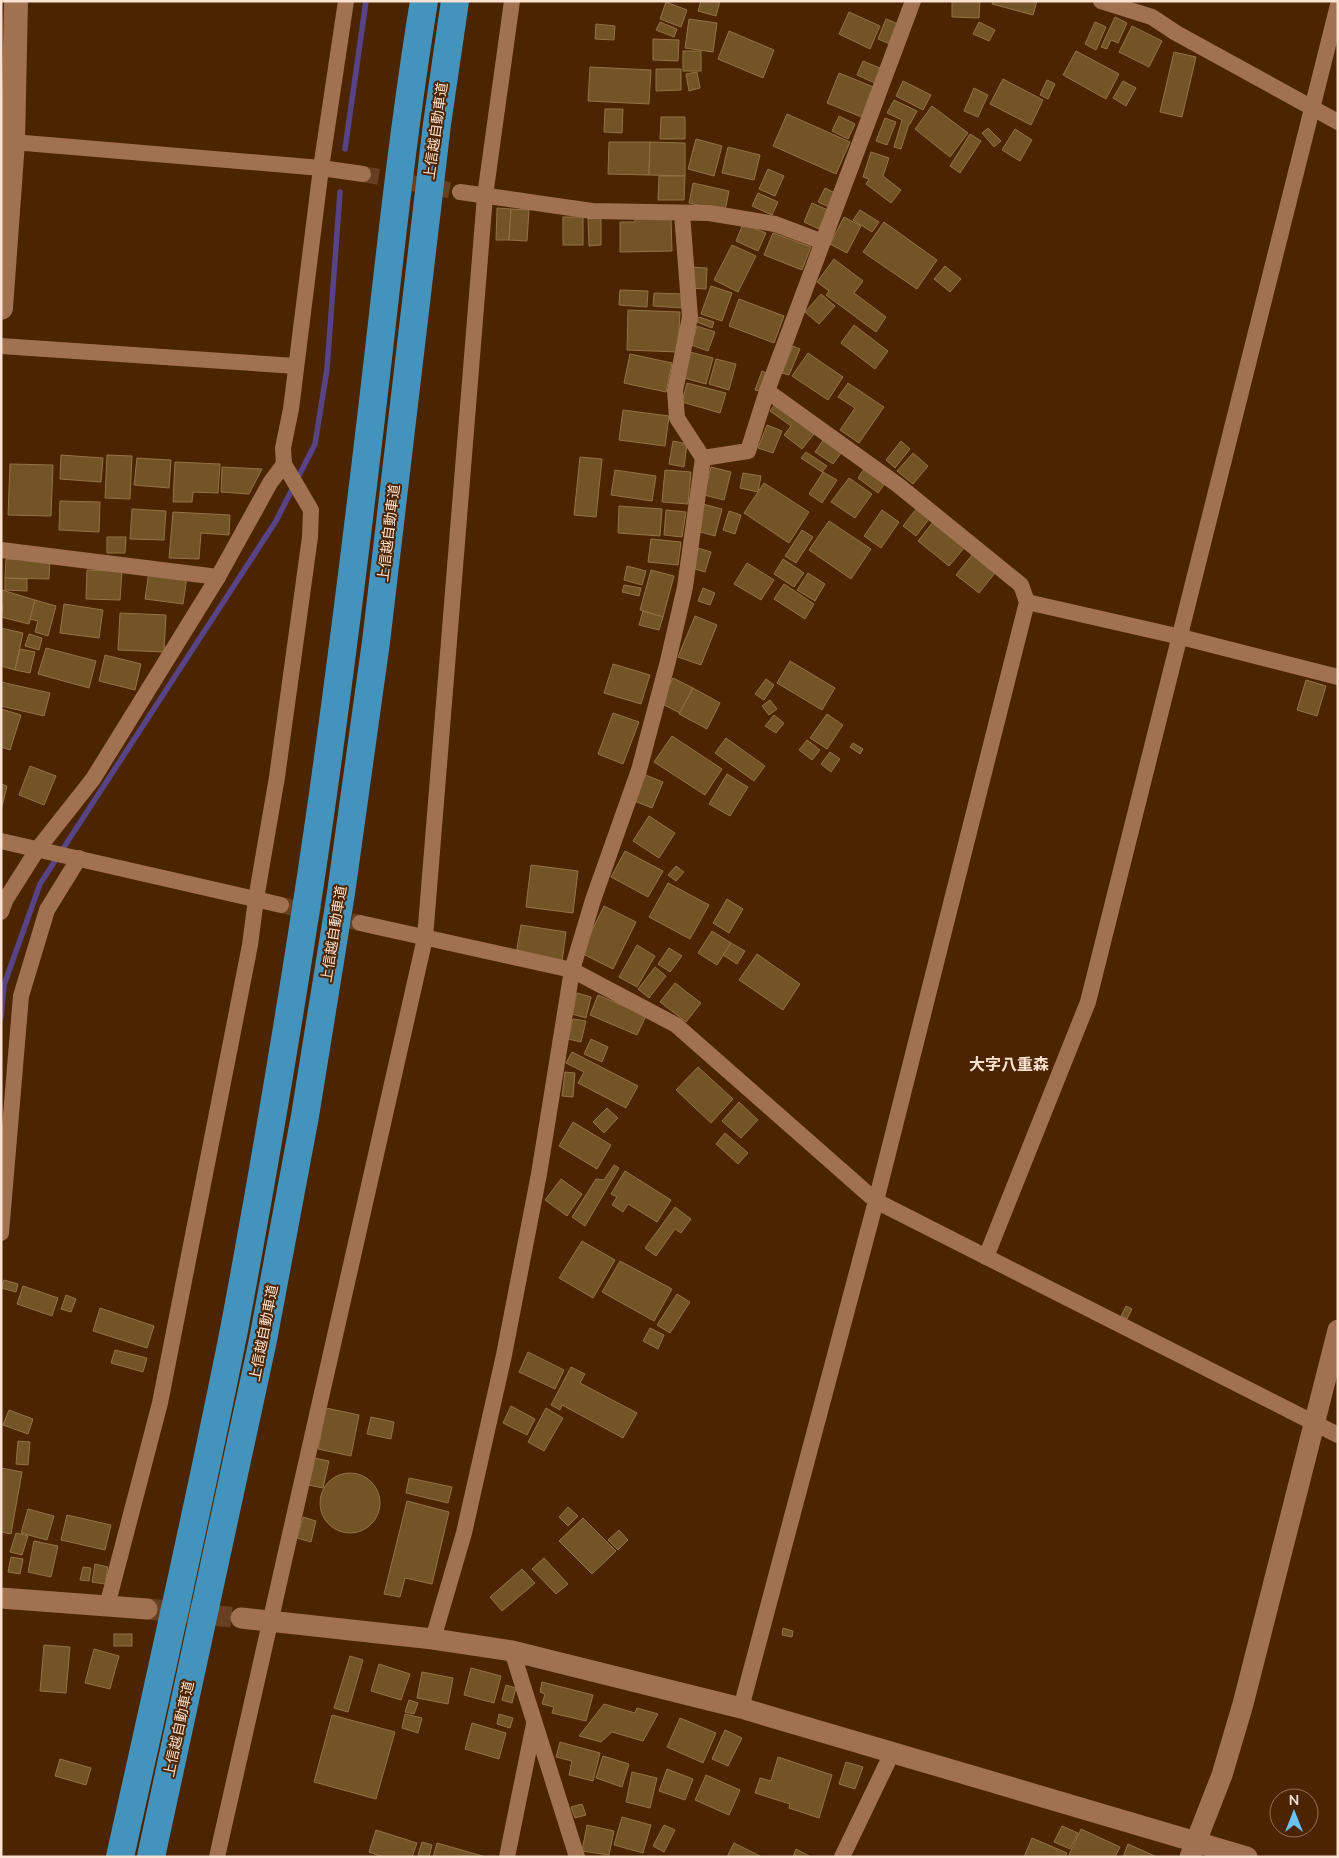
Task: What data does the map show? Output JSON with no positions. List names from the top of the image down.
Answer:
{
  "streets": {
    "highway": ["上信越自動車道"]
  },
  "districts": ["大字八重森"],
  "north": "top"
}
